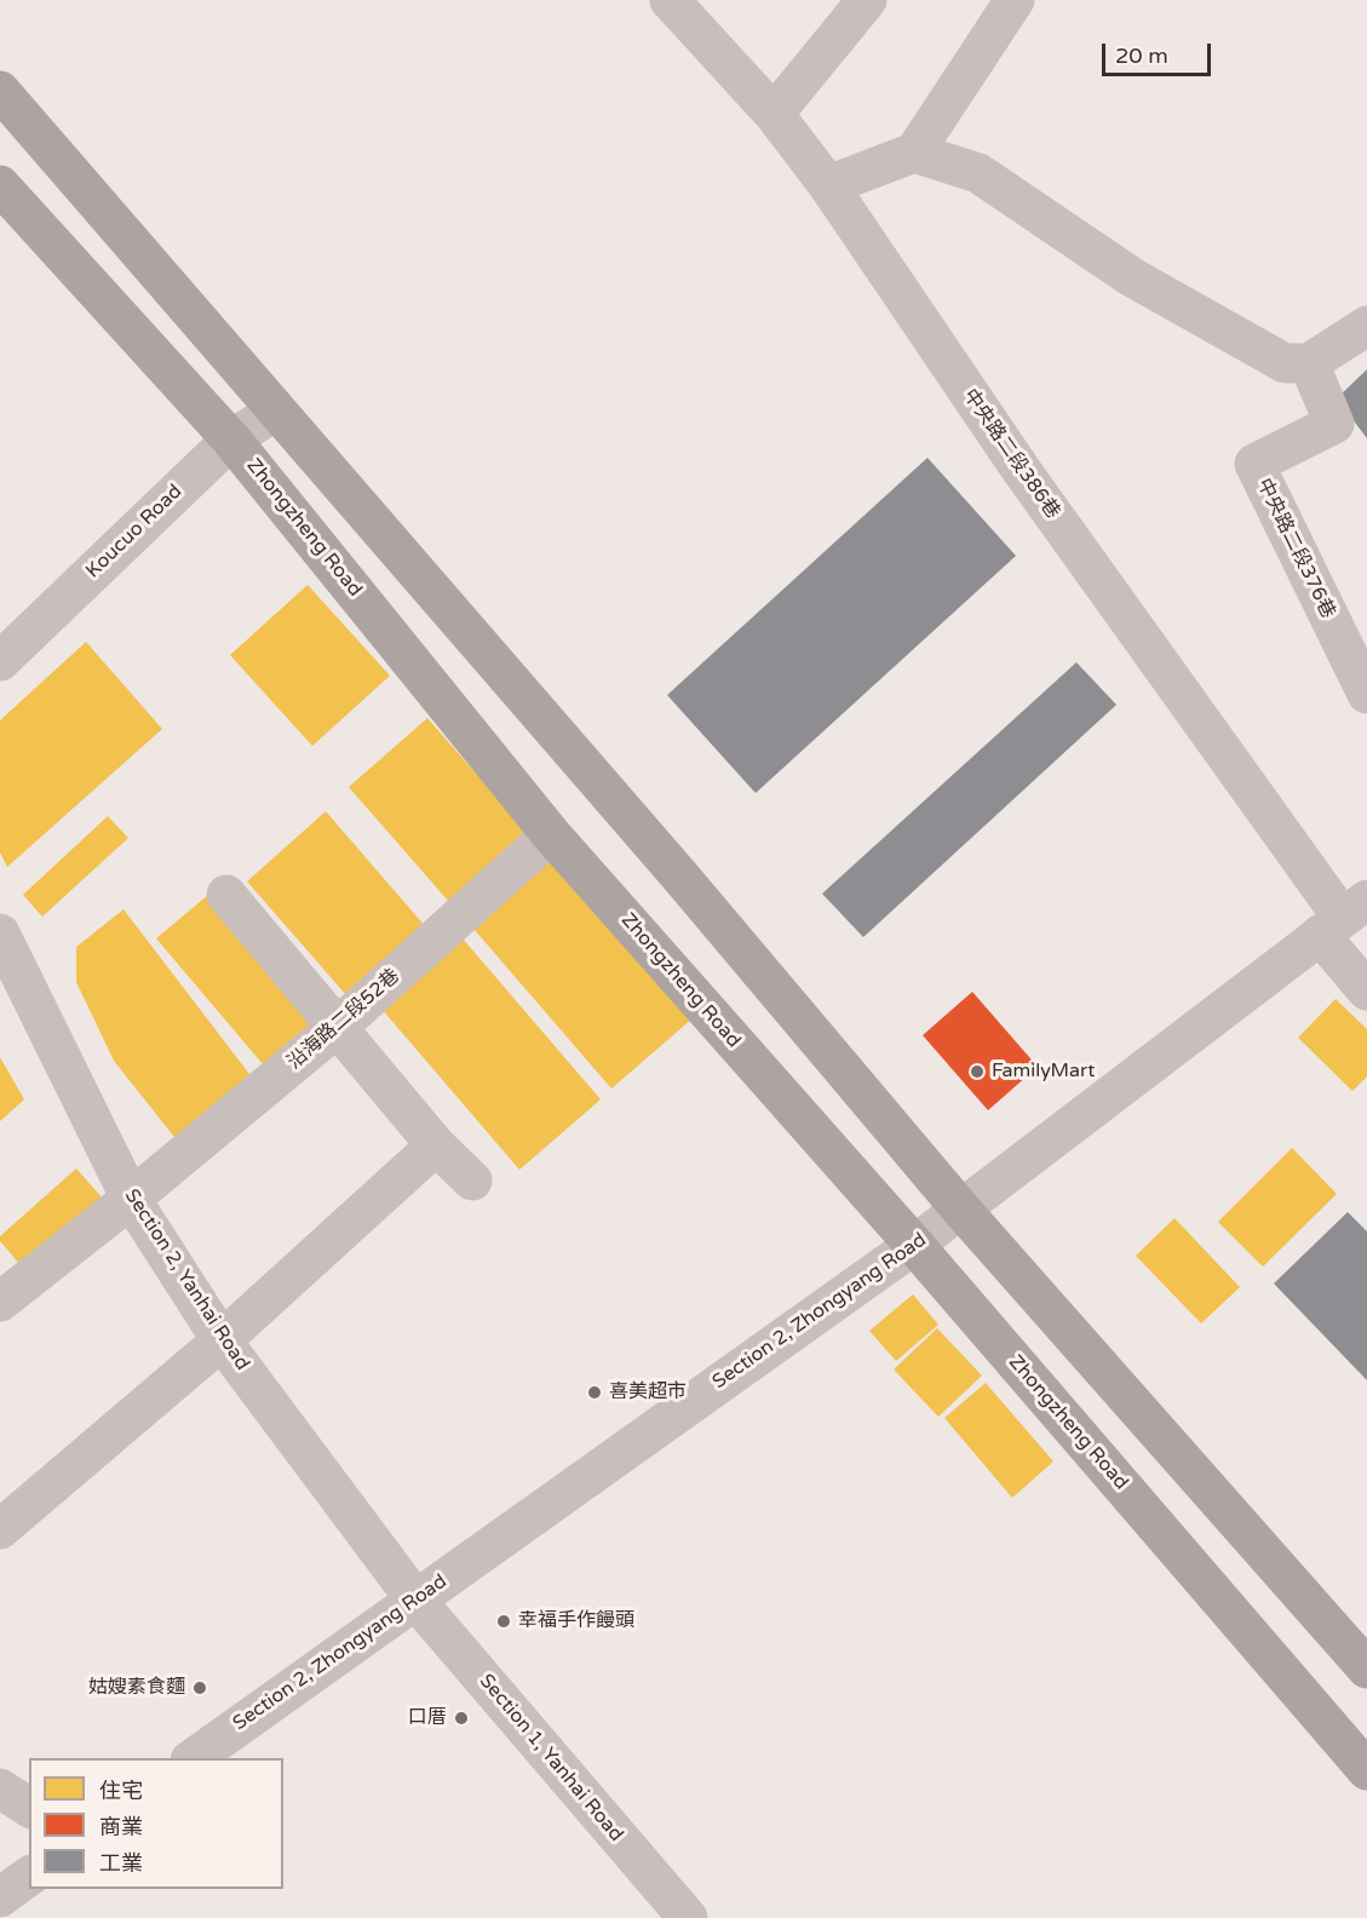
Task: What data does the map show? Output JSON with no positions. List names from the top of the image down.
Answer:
{
  "streets": {
    "main road": ["Zhongzheng Road"],
    "street": [
      "中央路二段386巷",
      "Koucuo Road",
      "中央路二段376巷",
      "沿海路二段52巷",
      "Section 2, Yanhai Road",
      "Section 2, Zhongyang Road",
      "Section 1, Yanhai Road"
    ]
  },
  "crossings": [
    ["中央路二段386巷", "Section 2, Zhongyang Road"],
    ["Zhongzheng Road", "Koucuo Road"],
    ["Zhongzheng Road", "沿海路二段52巷"],
    ["Zhongzheng Road", "Section 2, Zhongyang Road"],
    ["沿海路二段52巷", "Section 2, Yanhai Road"],
    ["Section 2, Yanhai Road", "Section 2, Zhongyang Road"],
    ["Section 2, Yanhai Road", "Section 1, Yanhai Road"],
    ["Section 2, Zhongyang Road", "Section 1, Yanhai Road"]
  ],
  "places": [
    "FamilyMart",
    "喜美超市",
    "幸福手作饅頭",
    "姑嫂素食麵",
    "口厝"
  ],
  "legend": ["住宅", "商業", "工業"],
  "scale_bar": "20 m"
}
